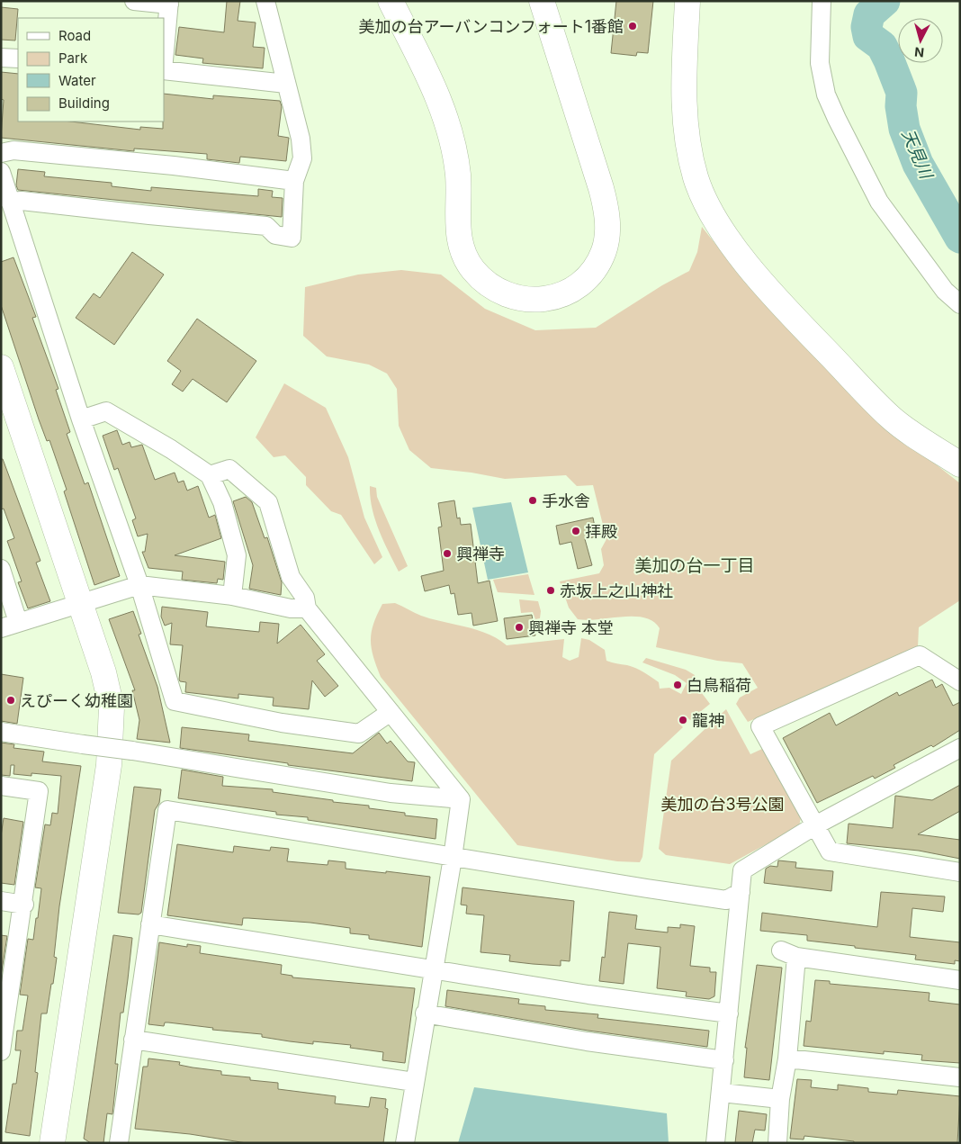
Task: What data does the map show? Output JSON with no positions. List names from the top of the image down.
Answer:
{
  "districts": ["美加の台一丁目"],
  "water": ["天見川"],
  "parks": ["美加の台3号公園"],
  "places": [
    "美加の台アーバンコンフォート1番館",
    "手水舎",
    "拝殿",
    "興禅寺",
    "赤坂上之山神社",
    "興禅寺 本堂",
    "白鳥稲荷",
    "えぴーく幼稚園",
    "龍神"
  ],
  "legend": [
    "Road",
    "Park",
    "Water",
    "Building"
  ],
  "north": "bottom"
}
